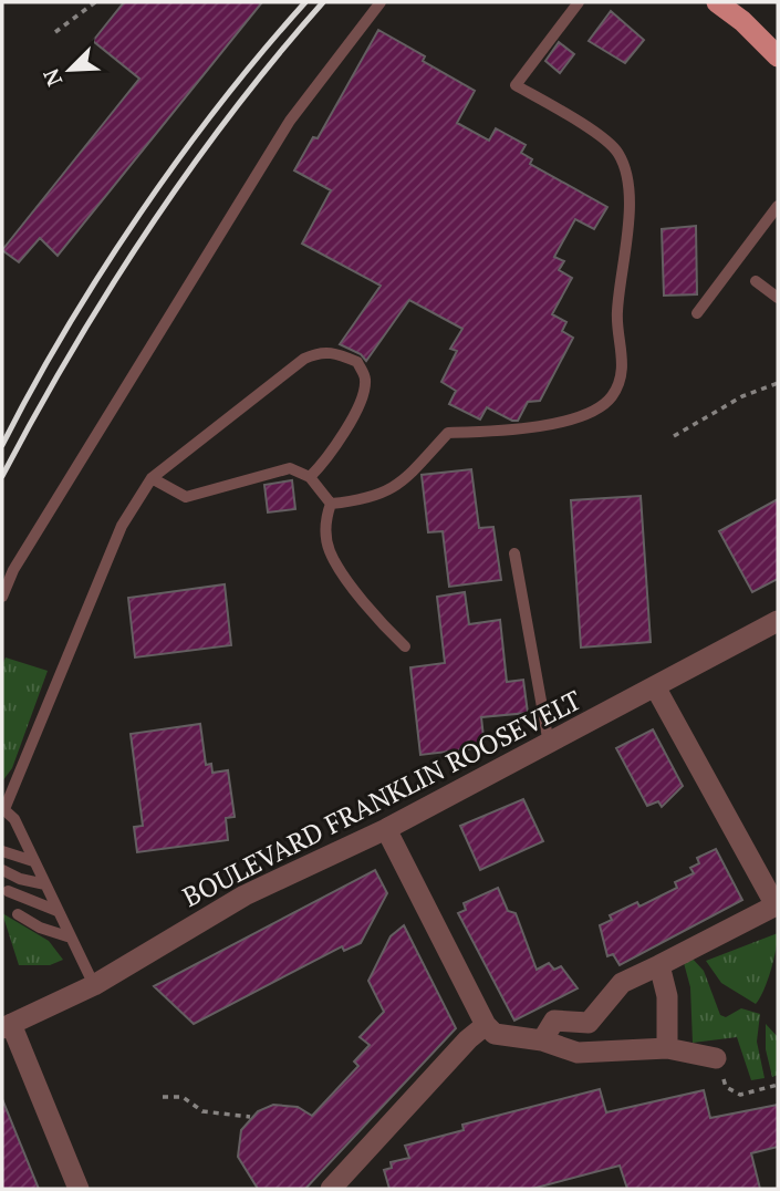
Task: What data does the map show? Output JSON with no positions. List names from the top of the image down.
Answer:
{
  "streets": {
    "street": ["BOULEVARD FRANKLIN ROOSEVELT"]
  },
  "north": "bottom left"
}
